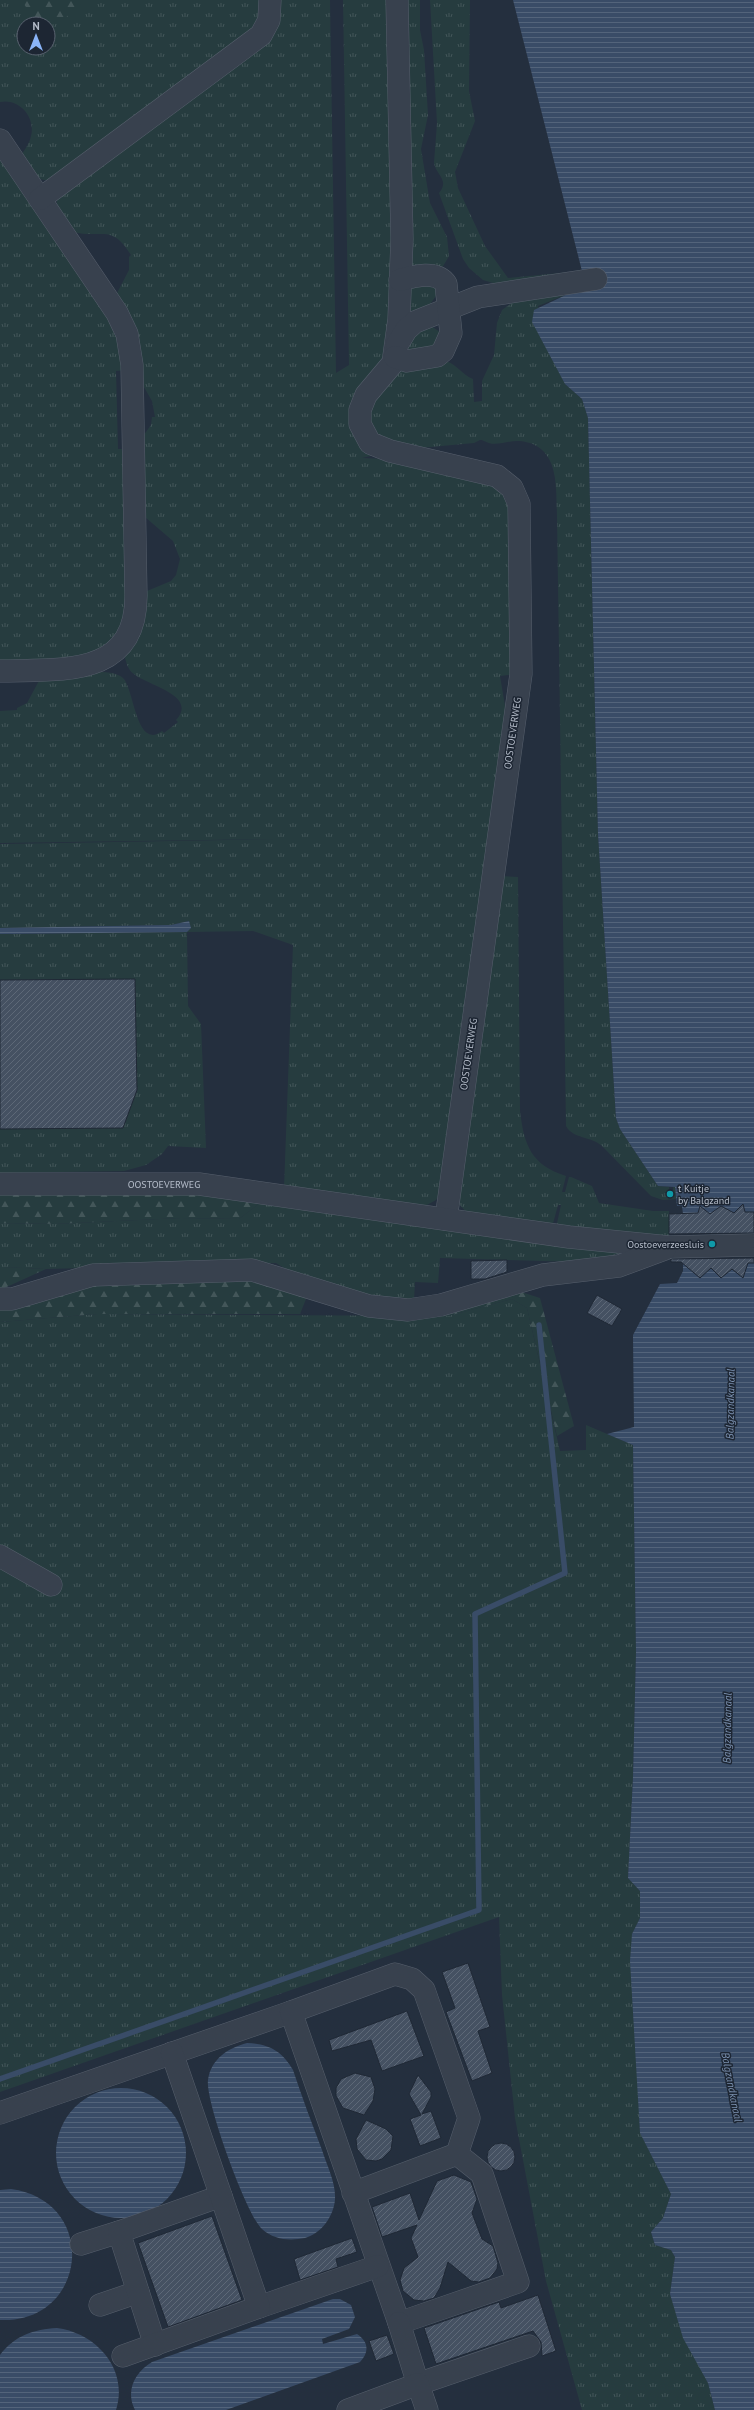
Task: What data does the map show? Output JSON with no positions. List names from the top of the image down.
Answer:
{
  "streets": {
    "street": ["OOSTOEVERWEG"]
  },
  "water": ["Balgzandkanaal"],
  "places": ["t Kuitje by Balgzand", "Oostoeverzeesluis"],
  "north": "top"
}
